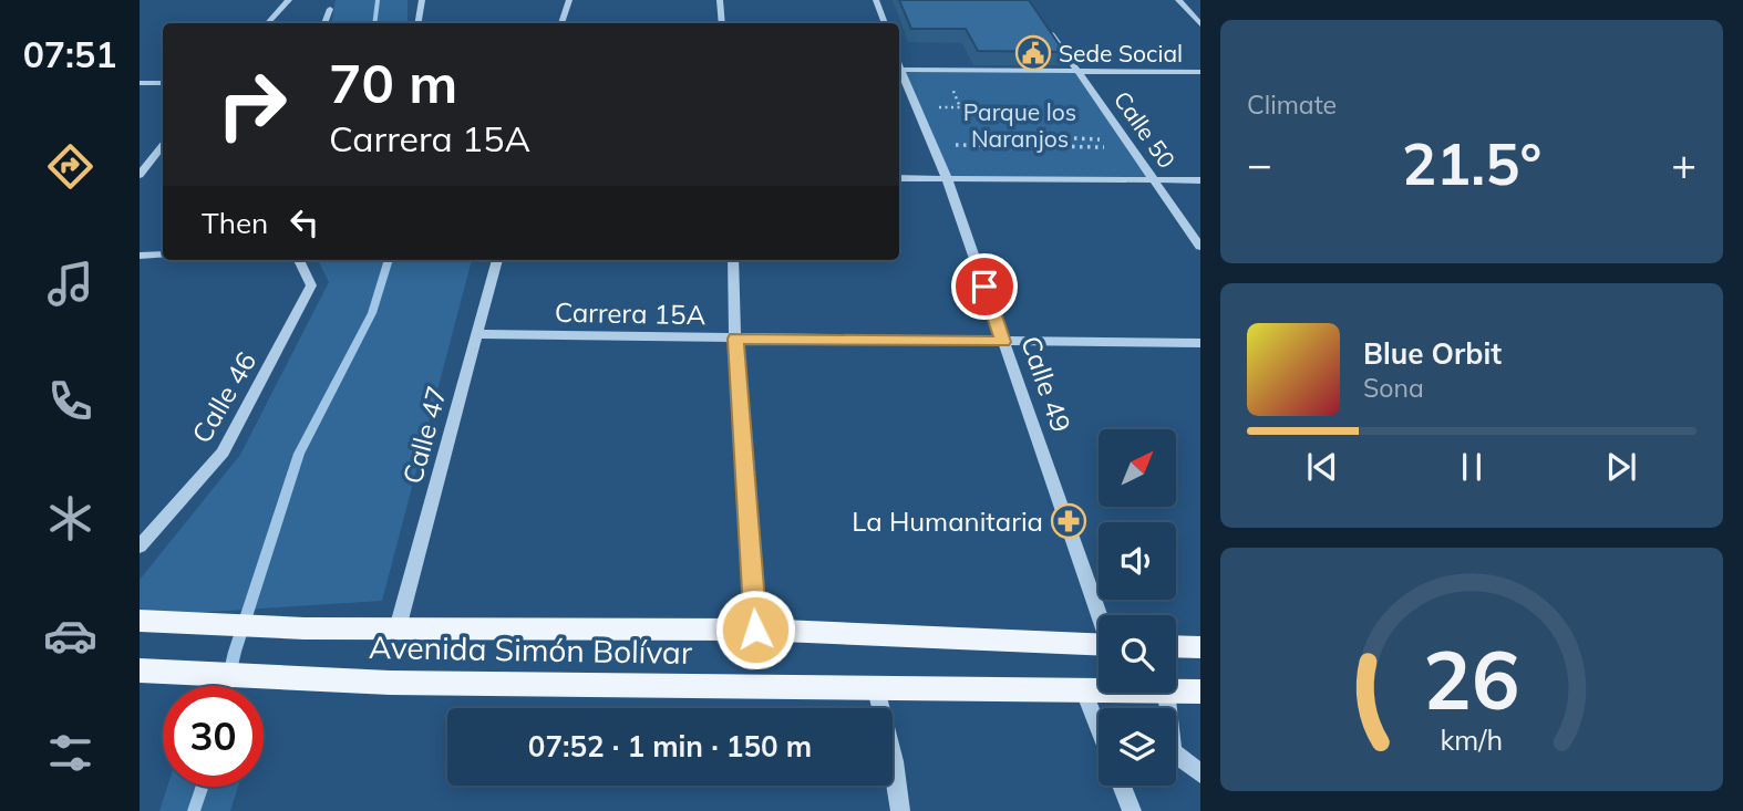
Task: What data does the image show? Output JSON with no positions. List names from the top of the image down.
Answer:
{
  "streets": {
    "main road": ["Avenida Simón Bolívar"],
    "street": [
      "Calle 50",
      "Carrera 15A",
      "Calle 49",
      "Calle 46",
      "Calle 47"
    ]
  },
  "crossings": [
    ["Carrera 15A", "Calle 49"],
    ["Carrera 15A", "Calle 47"],
    ["Calle 47", "Avenida Simón Bolívar"]
  ],
  "parks": ["Parque los Naranjos"],
  "places": {
    "public building": ["Sede Social"],
    "pharmacy": ["La Humanitaria"]
  },
  "north": "top right",
  "page": {
    "tabs": "07:51",
    "tile": "Climate",
    "turn": ["70 m", "Carrera 15A"],
    "heat": ["−", "21.5°", "+"],
    "then": "Then",
    "song": ["Blue Orbit", "Sona"],
    "limit": "30",
    "trip": "07:52 · 1 min · 150 m",
    "gauge": ["26", "km/h"]
  }
}
